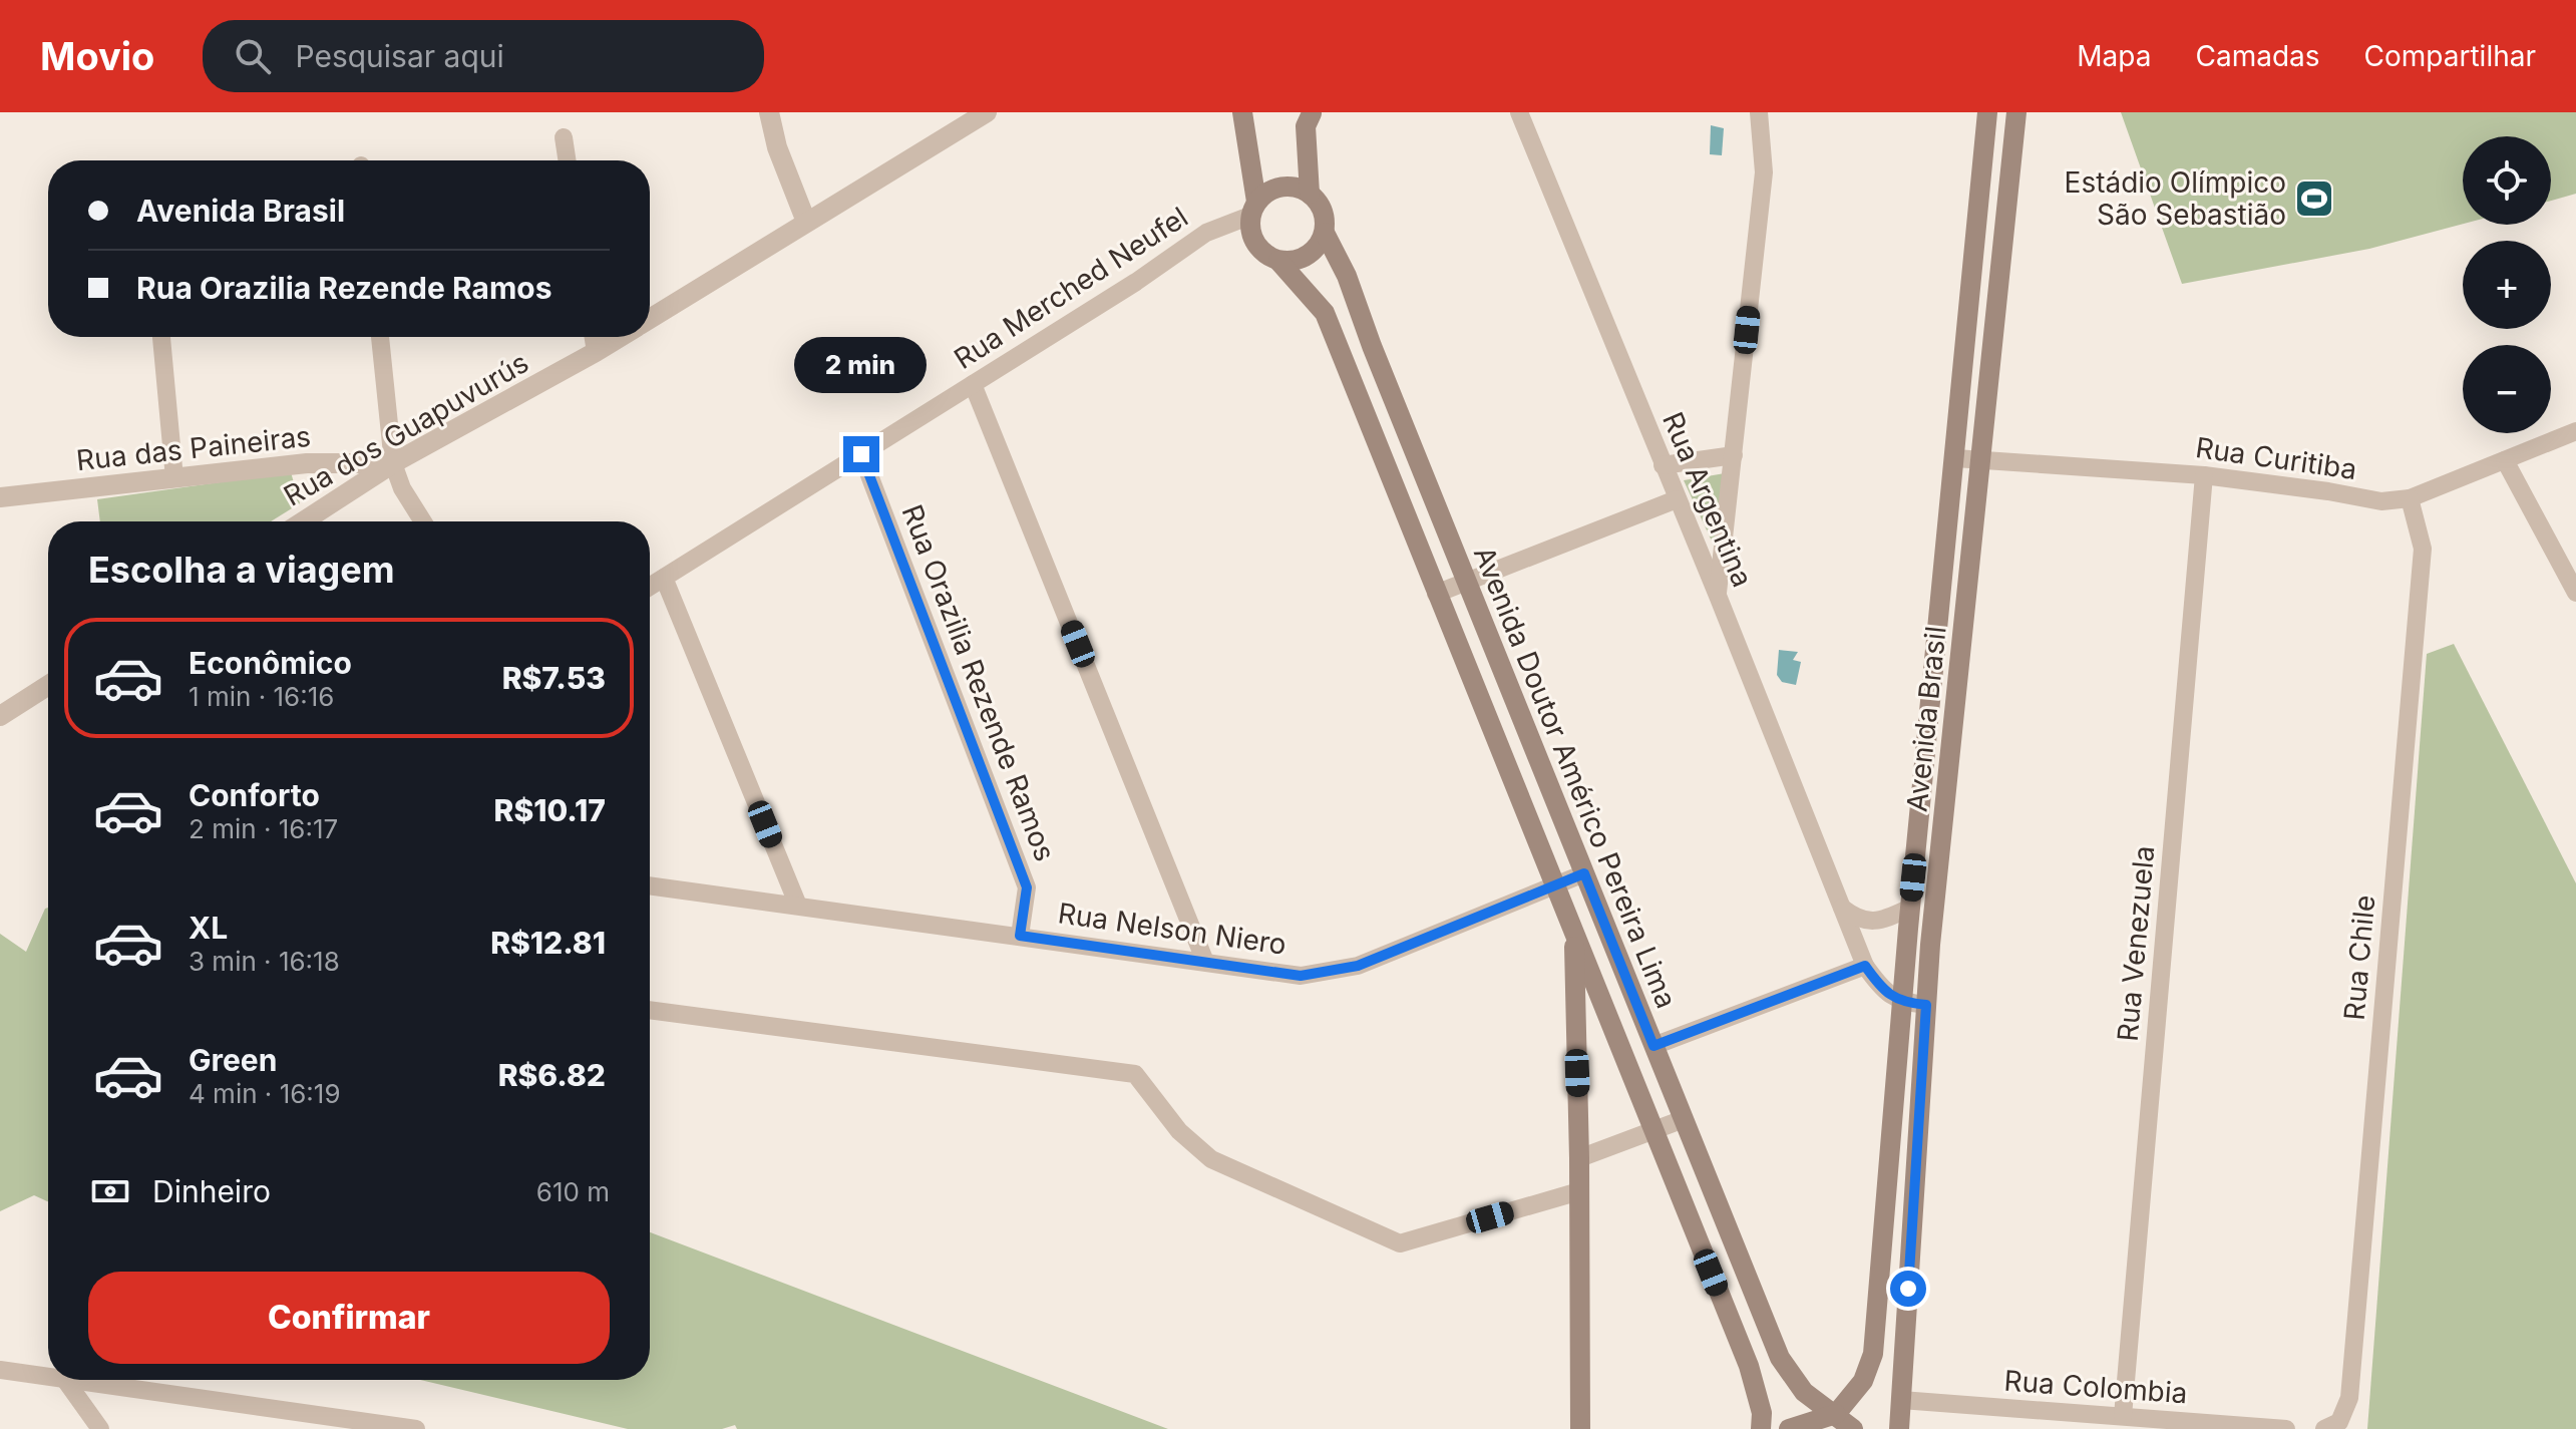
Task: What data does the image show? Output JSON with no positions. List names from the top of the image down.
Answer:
{
  "streets": {
    "main road": ["Avenida Brasil", "Avenida Doutor Américo Pereira Lima"],
    "street": [
      "Rua Merched Neufel",
      "Rua dos Guapuvurús",
      "Rua das Paineiras",
      "Rua Curitiba",
      "Rua Argentina",
      "Rua Orazilia Rezende Ramos",
      "Rua Nelson Niero",
      "Rua Venezuela",
      "Rua Chile",
      "Rua Colombia"
    ]
  },
  "crossings": [
    ["Rua Merched Neufel", "Rua Orazilia Rezende Ramos"],
    ["Rua Merched Neufel", "Avenida Doutor Américo Pereira Lima"],
    ["Rua dos Guapuvurús", "Rua das Paineiras"],
    ["Rua Curitiba", "Avenida Brasil"],
    ["Rua Curitiba", "Rua Venezuela"],
    ["Rua Curitiba", "Rua Chile"],
    ["Rua Argentina", "Avenida Brasil"],
    ["Rua Orazilia Rezende Ramos", "Rua Nelson Niero"],
    ["Avenida Brasil", "Avenida Doutor Américo Pereira Lima"],
    ["Avenida Brasil", "Rua Colombia"],
    ["Avenida Doutor Américo Pereira Lima", "Rua Nelson Niero"],
    ["Rua Venezuela", "Rua Colombia"]
  ],
  "places": {
    "sports": ["Estádio Olímpico São Sebastião"]
  },
  "page": {
    "header": "Movio",
    "search": "Pesquisar aqui",
    "nav": ["Mapa", "Camadas", "Compartilhar"],
    "map_buttons": ["+", "−"],
    "banner": ["Avenida Brasil", "Rua Orazilia Rezende Ramos"],
    "bubble": "2 min",
    "heading": "Escolha a viagem",
    "list": [
      {
        "name": "Econômico",
        "note": "1 min · 16:16",
        "value": "R$7.53"
      },
      {
        "name": "Conforto",
        "note": "2 min · 16:17",
        "value": "R$10.17"
      },
      {
        "name": "XL",
        "note": "3 min · 16:18",
        "value": "R$12.81"
      },
      {
        "name": "Green",
        "note": "4 min · 16:19",
        "value": "R$6.82"
      }
    ],
    "pay": ["Dinheiro", "610 m"],
    "buttons": "Confirmar"
  }
}
